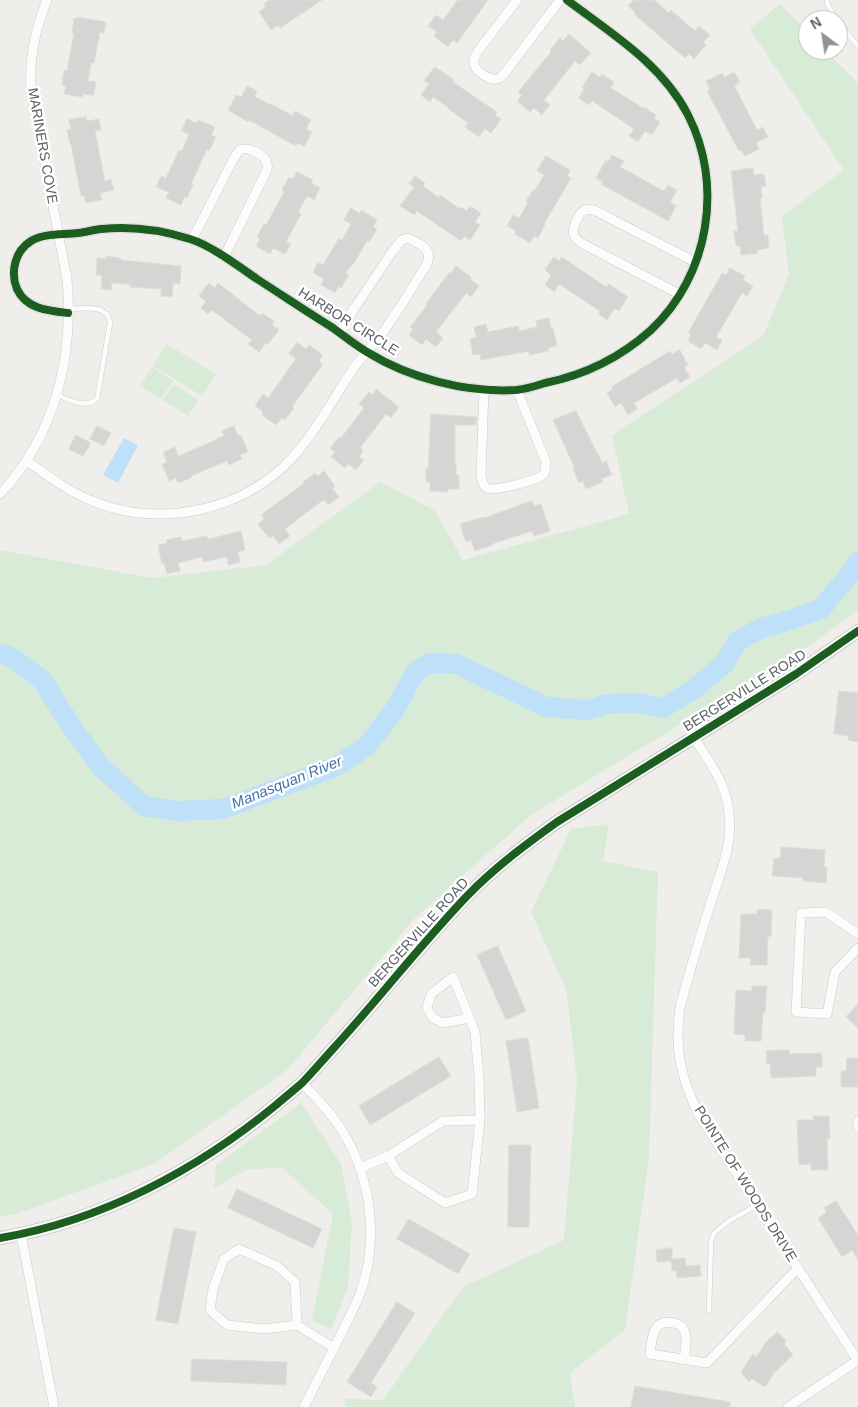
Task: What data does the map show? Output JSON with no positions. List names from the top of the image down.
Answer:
{
  "streets": {
    "street": [
      "MARINERS COVE",
      "HARBOR CIRCLE",
      "BERGERVILLE ROAD",
      "POINTE OF WOODS DRIVE"
    ]
  },
  "crossings": [
    ["BERGERVILLE ROAD", "POINTE OF WOODS DRIVE"]
  ],
  "water": ["Manasquan River"],
  "north": "top left"
}
